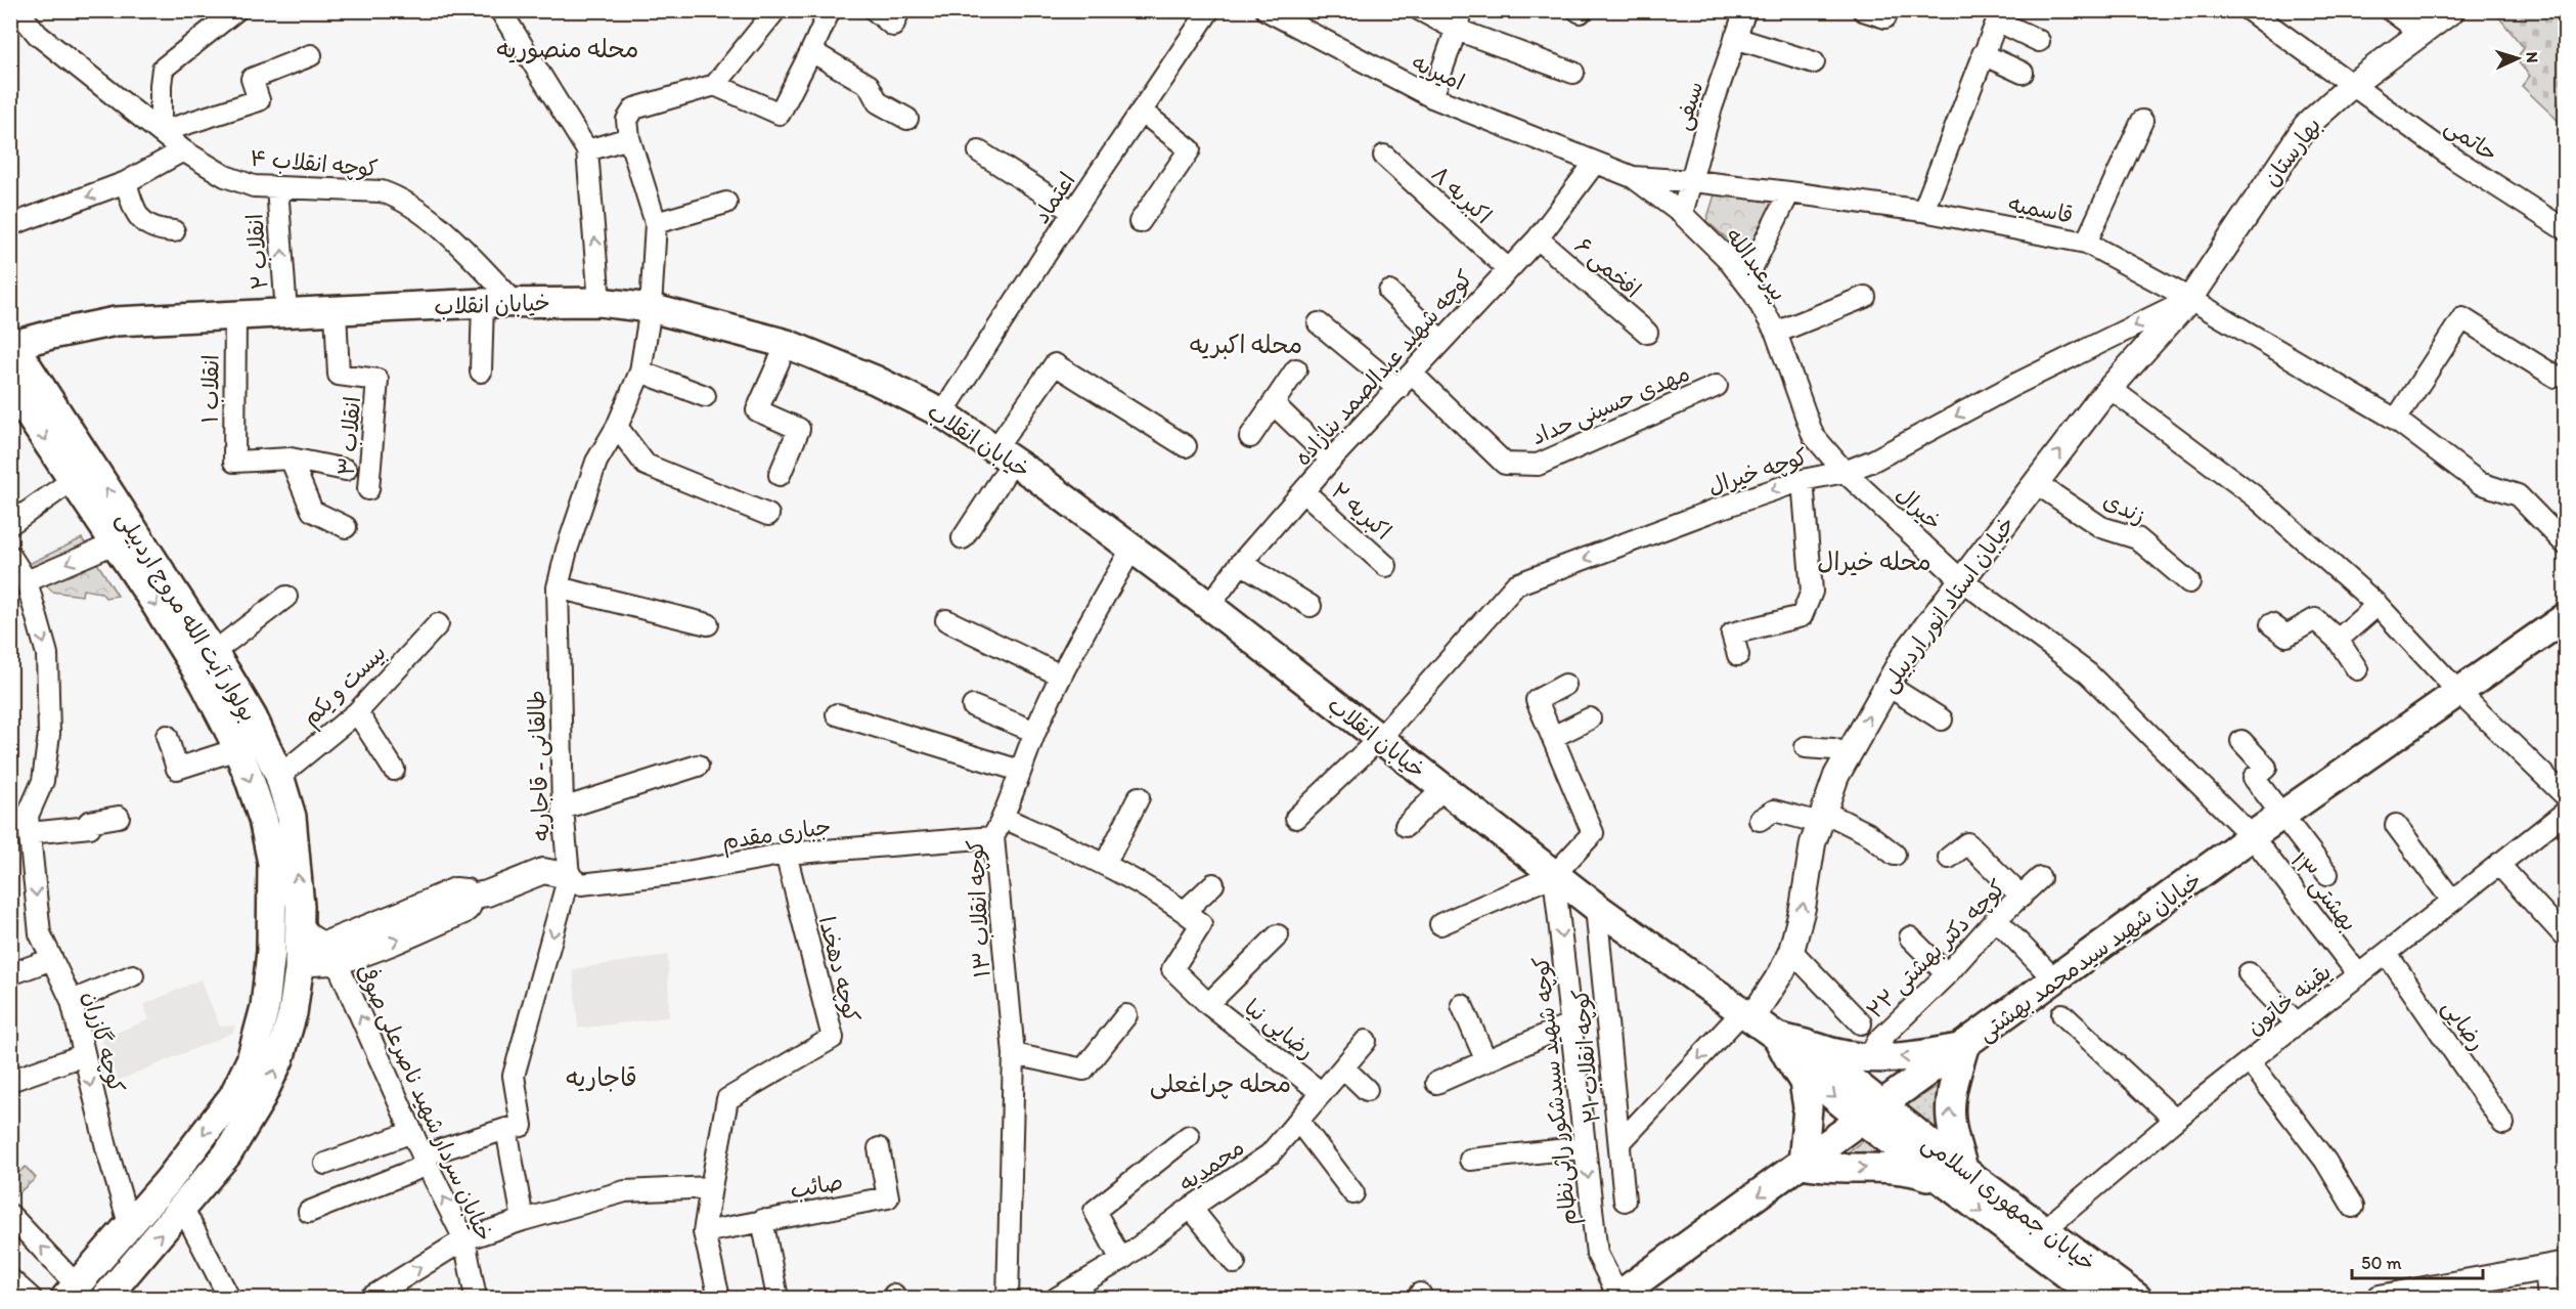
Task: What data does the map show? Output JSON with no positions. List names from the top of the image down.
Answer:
{
  "streets": {
    "main road": [
      "خیابان انقلاب",
      "بولوار آیت الله مروج اردبیلی",
      "خیابان شهید سیدمحمد بهشتی",
      "خیابان جمهوری اسلامی"
    ],
    "street": [
      "امیریه",
      "سیفی",
      "حاتمی",
      "بهارستان",
      "کوچه انقلاب ۴",
      "اکبریه ۸",
      "اعتماد",
      "قاسمیه",
      "انقلاب ۲",
      "پیرعبدالله",
      "افخمی ۶",
      "کوچه شهید عبدالصمد بنازاده",
      "انقلاب ۱",
      "مهدی حسینی حداد",
      "انقلاب ۳",
      "کوچه خیرال",
      "خیرال",
      "زندی",
      "اکبریه ۲",
      "خیابان استاد انور اردبیلی",
      "بیست و یکم",
      "طالقانی - قاجاریه",
      "جباری مقدم",
      "بهشتی ۱۳",
      "کوچه انقلاب ۱۳",
      "کوچه دکتر بهشتی ۲۲",
      "کوچه دهخدا",
      "یقینه خاتون",
      "رضایی",
      "رضایی نیا",
      "کوچه گازران",
      "کوچه انقلاب ۲۱",
      "کوچه شهید سیدشکور راثی‌نظام",
      "خیابان سردار شهید ناصرعلی صوفی",
      "محمدیه",
      "صائب"
    ]
  },
  "crossings": [
    ["امیریه", "پیرعبدالله"],
    ["امیریه", "کوچه شهید عبدالصمد بنازاده"],
    ["سیفی", "قاسمیه"],
    ["سیفی", "پیرعبدالله"],
    ["حاتمی", "بهارستان"],
    ["بهارستان", "قاسمیه"],
    ["بهارستان", "کوچه خیرال"],
    ["بهارستان", "خیابان استاد انور اردبیلی"],
    ["کوچه انقلاب ۴", "انقلاب ۲"],
    ["کوچه انقلاب ۴", "خیابان انقلاب"],
    ["اکبریه ۸", "کوچه شهید عبدالصمد بنازاده"],
    ["اعتماد", "خیابان انقلاب"],
    ["قاسمیه", "پیرعبدالله"],
    ["قاسمیه", "کوچه خیرال"],
    ["قاسمیه", "خیابان استاد انور اردبیلی"],
    ["انقلاب ۲", "خیابان انقلاب"],
    ["پیرعبدالله", "کوچه شهید عبدالصمد بنازاده"],
    ["پیرعبدالله", "کوچه خیرال"],
    ["پیرعبدالله", "خیرال"],
    ["افخمی ۶", "کوچه شهید عبدالصمد بنازاده"],
    ["خیابان انقلاب", "کوچه شهید عبدالصمد بنازاده"],
    ["خیابان انقلاب", "انقلاب ۱"],
    ["خیابان انقلاب", "انقلاب ۳"],
    ["خیابان انقلاب", "کوچه خیرال"],
    ["خیابان انقلاب", "خیابان استاد انور اردبیلی"],
    ["خیابان انقلاب", "بولوار آیت الله مروج اردبیلی"],
    ["خیابان انقلاب", "طالقانی - قاجاریه"],
    ["خیابان انقلاب", "کوچه انقلاب ۱۳"],
    ["خیابان انقلاب", "کوچه انقلاب ۲۱"],
    ["خیابان انقلاب", "کوچه شهید سیدشکور راثی‌نظام"],
    ["کوچه شهید عبدالصمد بنازاده", "مهدی حسینی حداد"],
    ["کوچه شهید عبدالصمد بنازاده", "اکبریه ۲"],
    ["کوچه خیرال", "خیرال"],
    ["کوچه خیرال", "خیابان استاد انور اردبیلی"],
    ["خیرال", "خیابان استاد انور اردبیلی"],
    ["خیرال", "بهشتی ۱۳"],
    ["خیرال", "خیابان شهید سیدمحمد بهشتی"],
    ["زندی", "خیابان استاد انور اردبیلی"],
    ["بولوار آیت الله مروج اردبیلی", "بیست و یکم"],
    ["بولوار آیت الله مروج اردبیلی", "کوچه گازران"],
    ["طالقانی - قاجاریه", "جباری مقدم"],
    ["جباری مقدم", "کوچه انقلاب ۱۳"],
    ["جباری مقدم", "کوچه دهخدا"],
    ["بهشتی ۱۳", "خیابان شهید سیدمحمد بهشتی"],
    ["بهشتی ۱۳", "یقینه خاتون"],
    ["خیابان شهید سیدمحمد بهشتی", "کوچه شهید سیدشکور راثی‌نظام"],
    ["خیابان شهید سیدمحمد بهشتی", "خیابان جمهوری اسلامی"],
    ["یقینه خاتون", "رضایی"],
    ["یقینه خاتون", "خیابان جمهوری اسلامی"],
    ["رضایی نیا", "محمدیه"]
  ],
  "one_way": [
    "انقلاب ۲",
    "کوچه خیرال",
    "خیابان استاد انور اردبیلی",
    "کوچه گازران",
    "کوچه شهید سیدشکور راثی‌نظام"
  ],
  "districts": [
    "محله منصوریه",
    "محله اکبریه",
    "محله خیرال",
    "قاجاریه",
    "محله چراغعلی"
  ],
  "scale_bar": "50 m",
  "north": "right"
}
